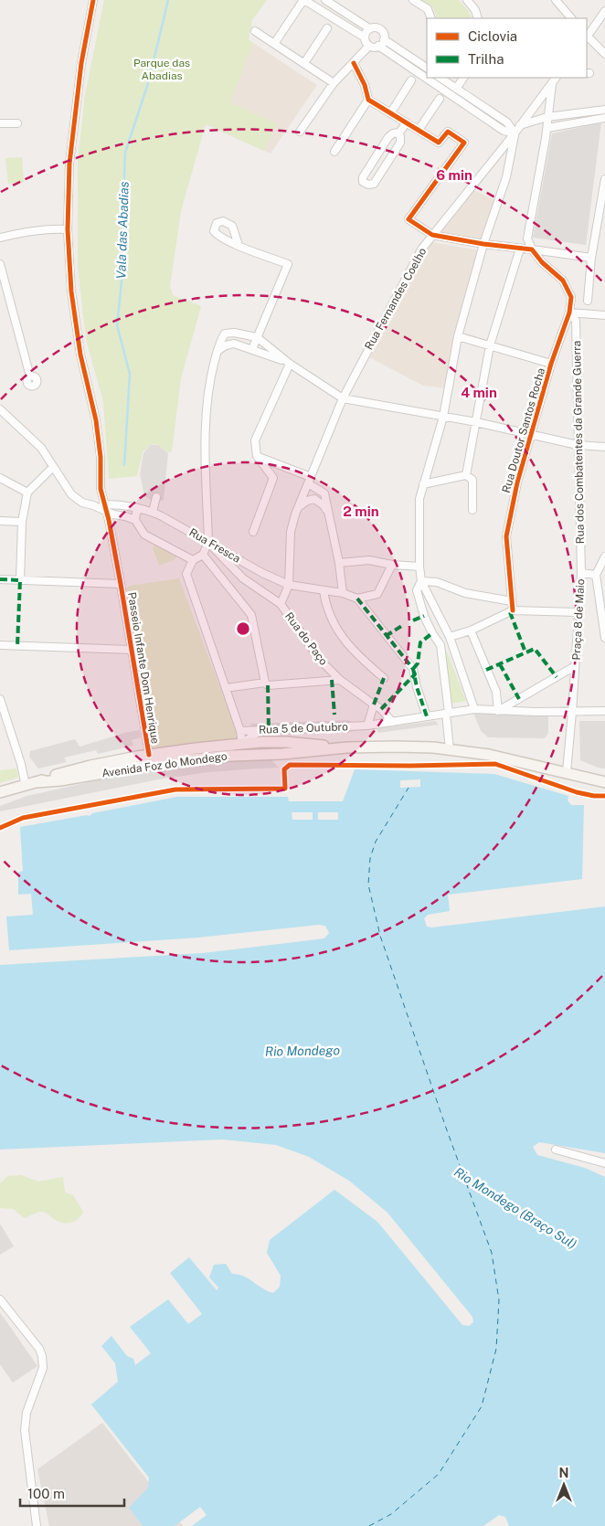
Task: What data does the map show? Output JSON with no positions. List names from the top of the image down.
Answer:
{
  "streets": {
    "main road": ["Avenida Foz do Mondego"],
    "street": [
      "Rua Fernandes Coelho",
      "Rua Doutor Santos Rocha",
      "Rua dos Combatentes da Grande Guerra",
      "Rua Fresca",
      "Praça 8 de Maio",
      "Rua do Paço",
      "Passeio Infante Dom Henrique",
      "Rua 5 de Outubro"
    ]
  },
  "crossings": [
    ["Rua Fernandes Coelho", "Rua Fresca"],
    ["Rua Fernandes Coelho", "Rua do Paço"],
    ["Rua Doutor Santos Rocha", "Rua dos Combatentes da Grande Guerra"],
    ["Rua dos Combatentes da Grande Guerra", "Praça 8 de Maio"],
    ["Rua Fresca", "Rua do Paço"],
    ["Rua Fresca", "Passeio Infante Dom Henrique"],
    ["Praça 8 de Maio", "Rua 5 de Outubro"],
    ["Praça 8 de Maio", "Avenida Foz do Mondego"],
    ["Rua do Paço", "Rua 5 de Outubro"],
    ["Passeio Infante Dom Henrique", "Avenida Foz do Mondego"]
  ],
  "water": ["Vala das Abadias", "Rio Mondego", "Rio Mondego (Braço Sul)"],
  "parks": ["Parque das Abadias"],
  "legend": ["Ciclovia", "Trilha"],
  "scale_bar": "100 m",
  "north": "top",
  "rings": ["6 min", "4 min", "2 min"]
}
